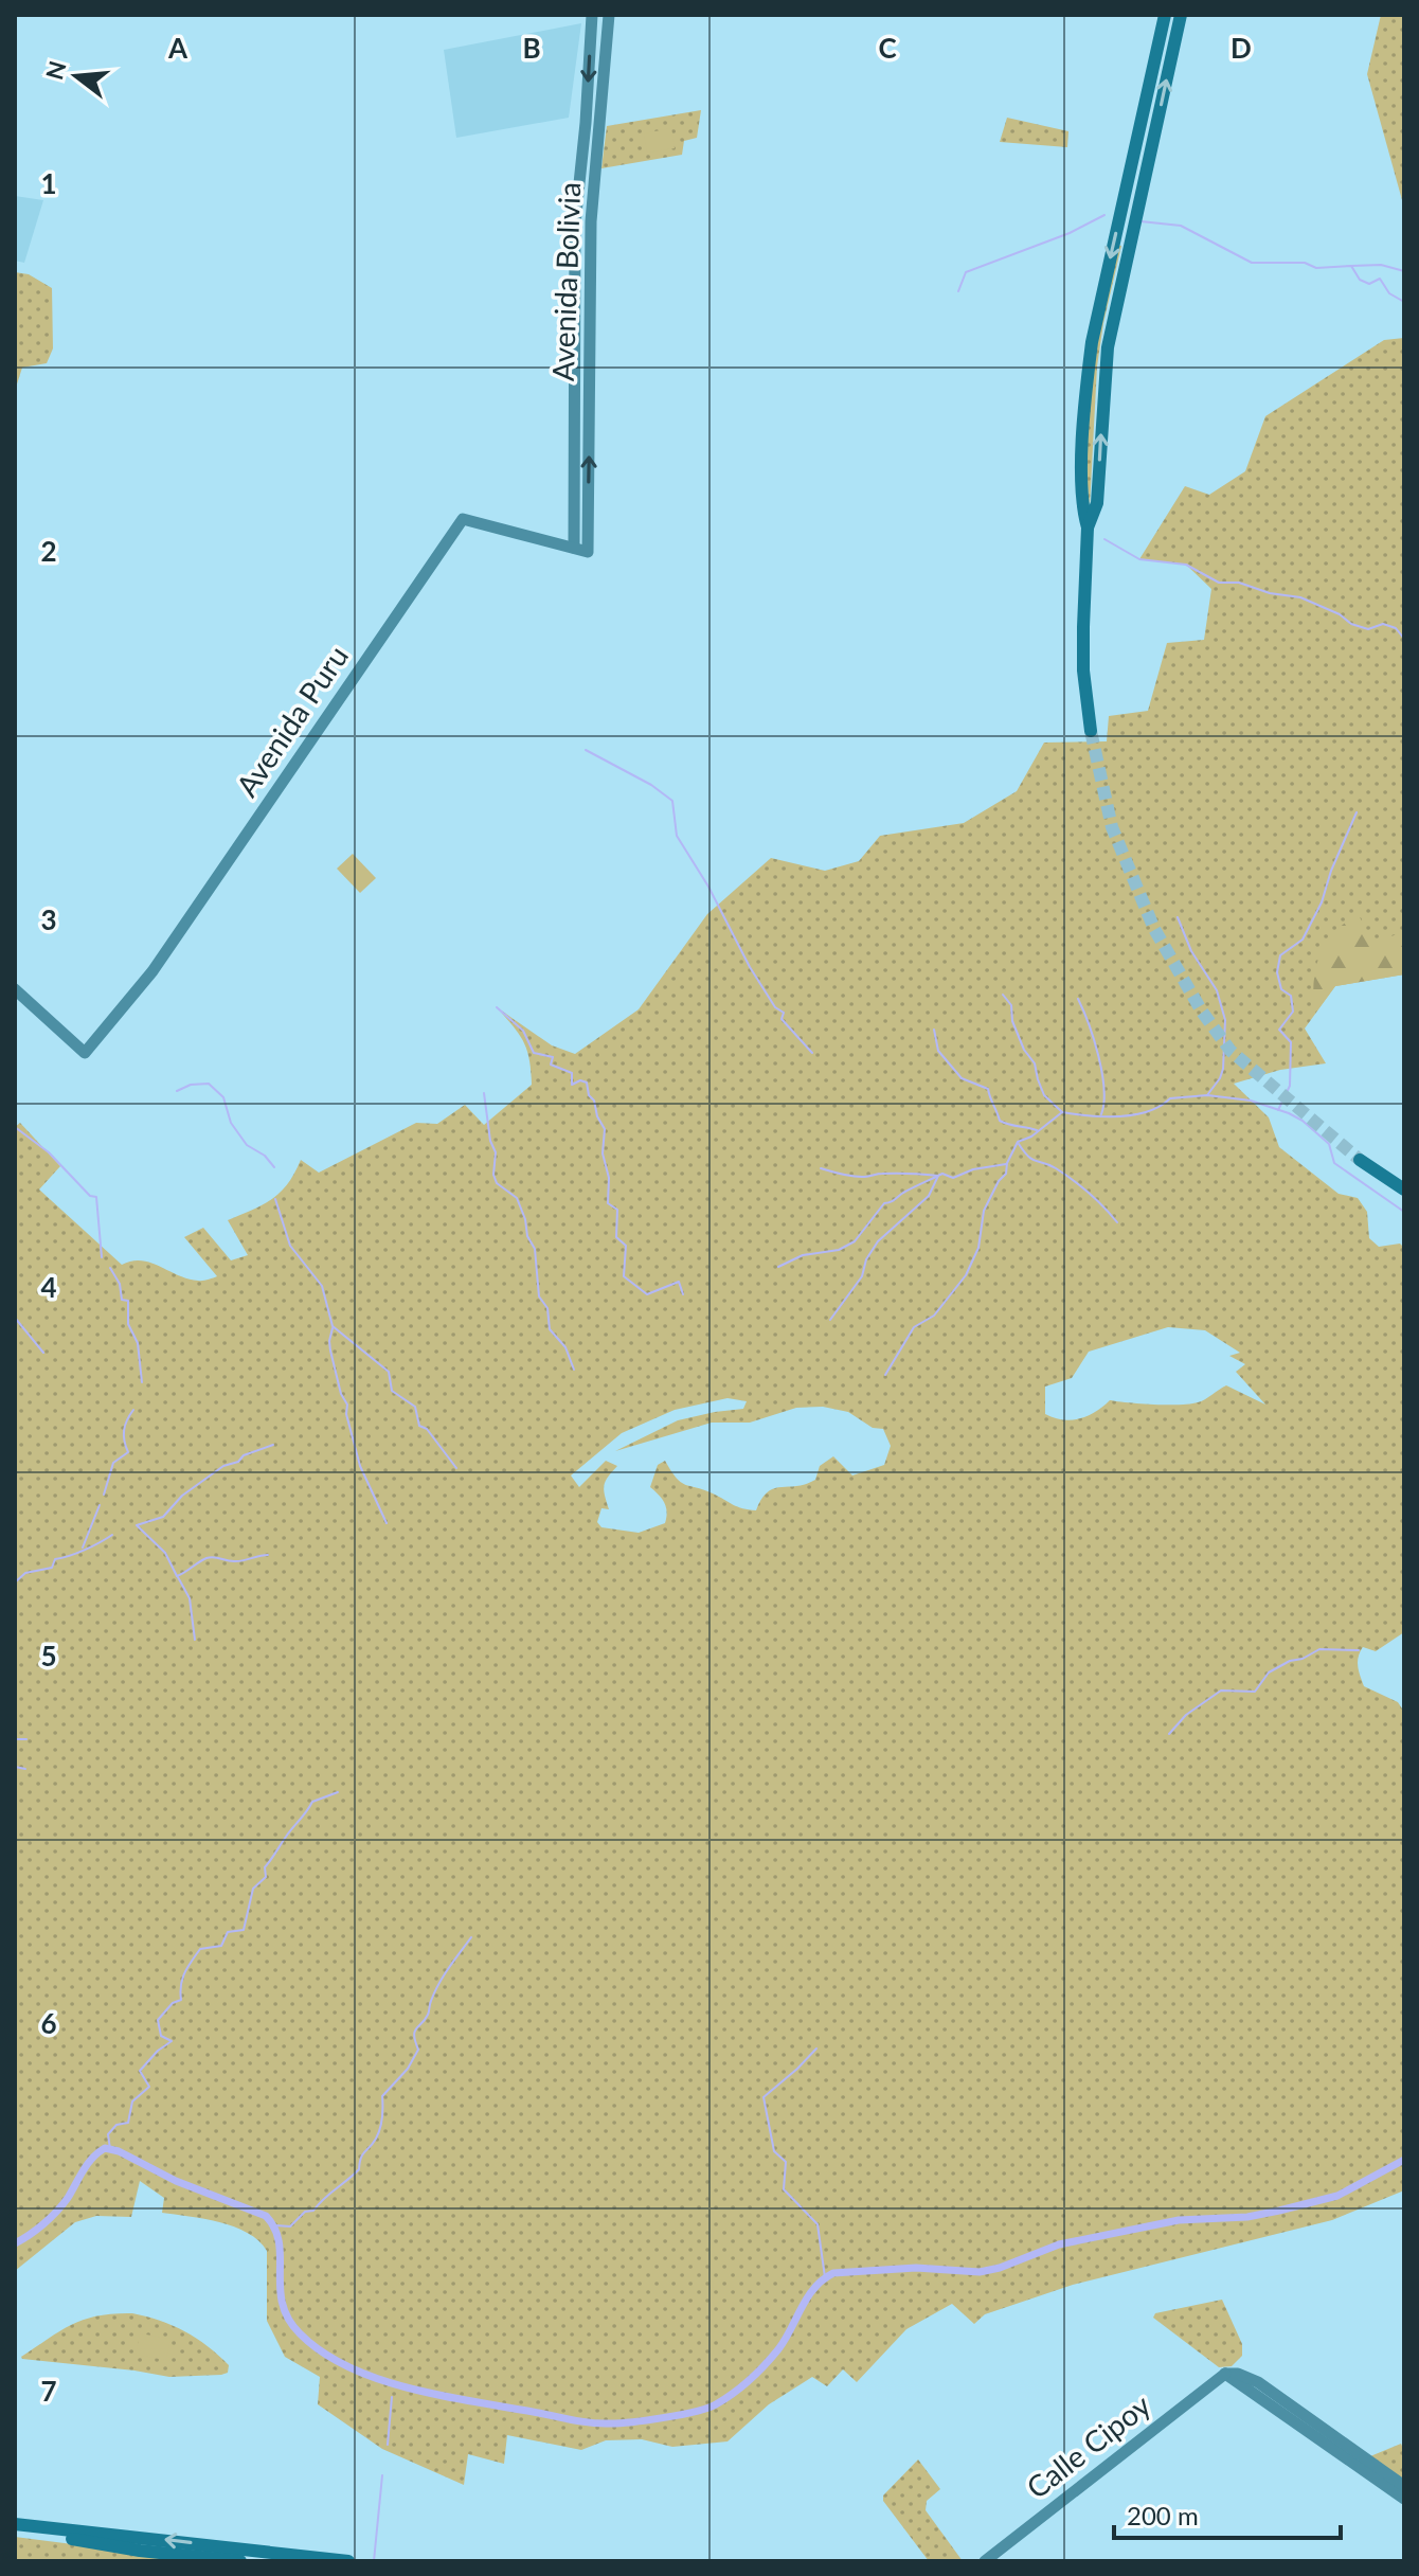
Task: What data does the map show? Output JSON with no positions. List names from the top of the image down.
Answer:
{
  "streets": {
    "street": ["Avenida Bolivia", "Avenida Puru", "Calle Cipoy"]
  },
  "crossings": [
    ["Avenida Bolivia", "Avenida Puru"]
  ],
  "scale_bar": "200 m",
  "north": "left",
  "grid": {
    "columns": [
      "A",
      "B",
      "C",
      "D"
    ],
    "rows": [
      "1",
      "2",
      "3",
      "4",
      "5",
      "6",
      "7"
    ]
  }
}
